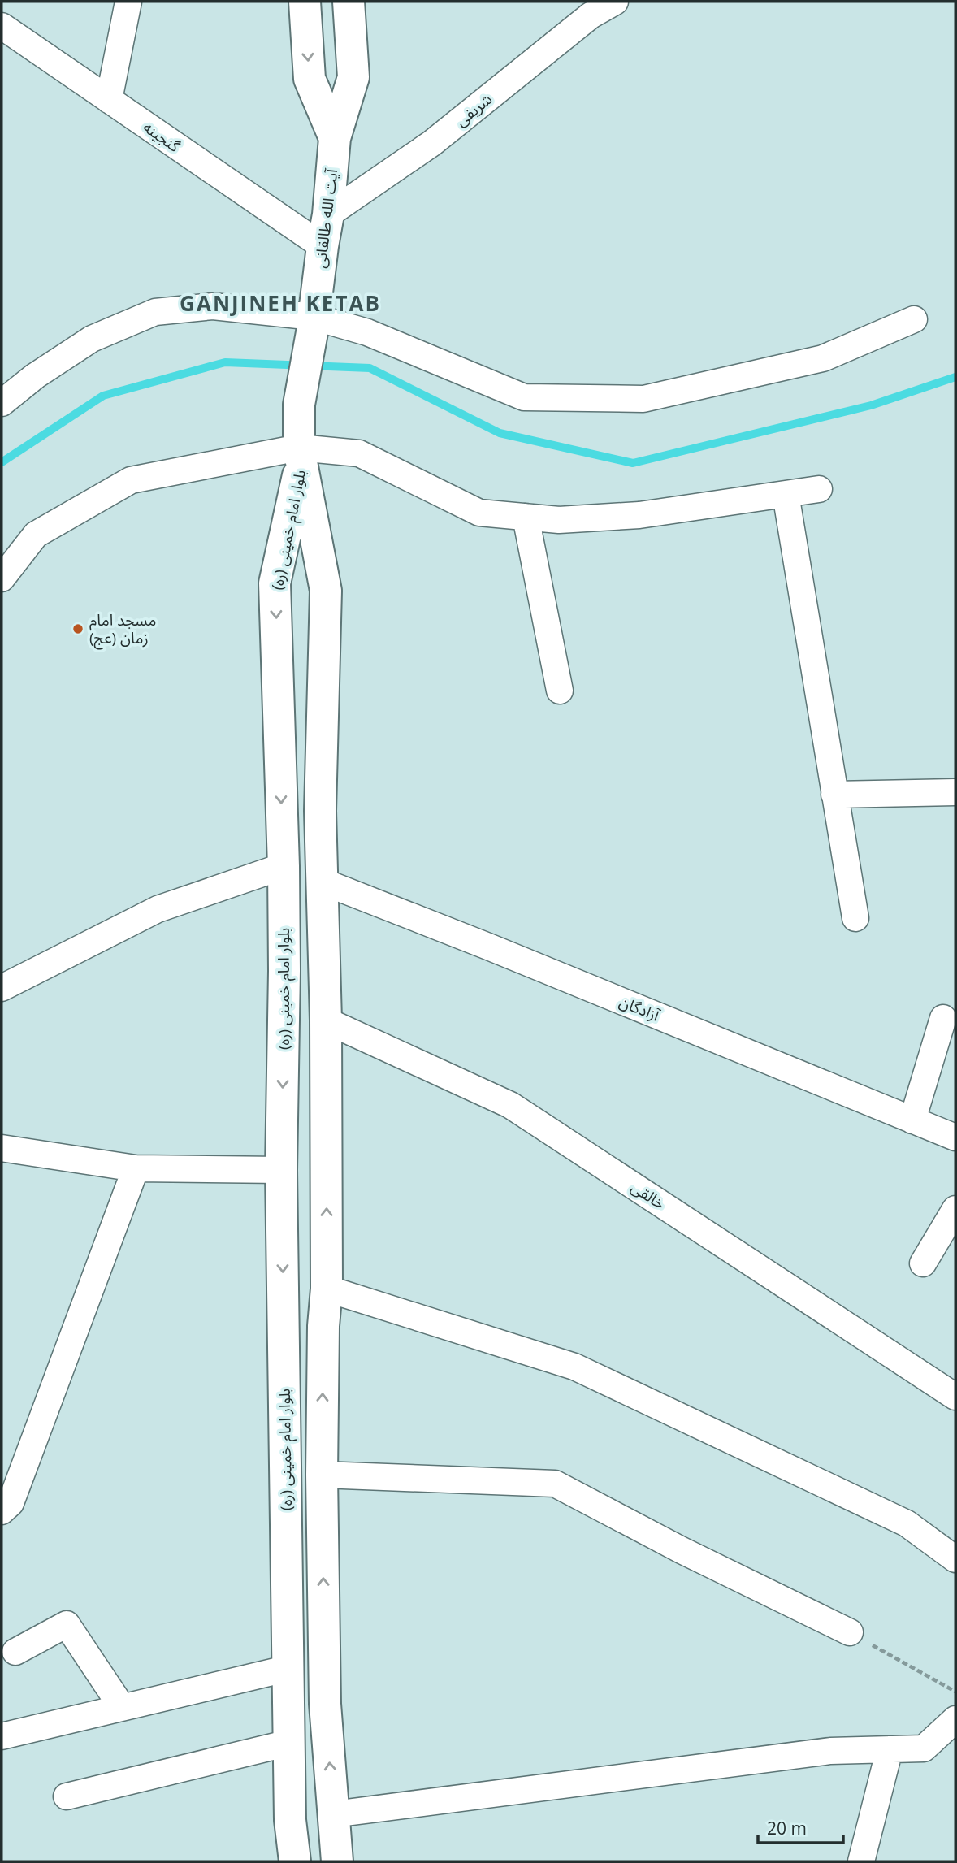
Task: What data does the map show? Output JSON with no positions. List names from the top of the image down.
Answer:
{
  "streets": {
    "main road": ["آیت الله طالقانی", "بلوار امام خمینی (ره)"],
    "street": [
      "شریفی",
      "گنجینه",
      "آزادگان",
      "خالقی"
    ]
  },
  "crossings": [
    ["شریفی", "آیت الله طالقانی"],
    ["گنجینه", "آیت الله طالقانی"],
    ["آیت الله طالقانی", "بلوار امام خمینی (ره)"],
    ["بلوار امام خمینی (ره)", "آزادگان"],
    ["بلوار امام خمینی (ره)", "خالقی"]
  ],
  "districts": ["GANJINEH KETAB"],
  "places": ["مسجد امام زمان (عج)"],
  "scale_bar": "20 m"
}
